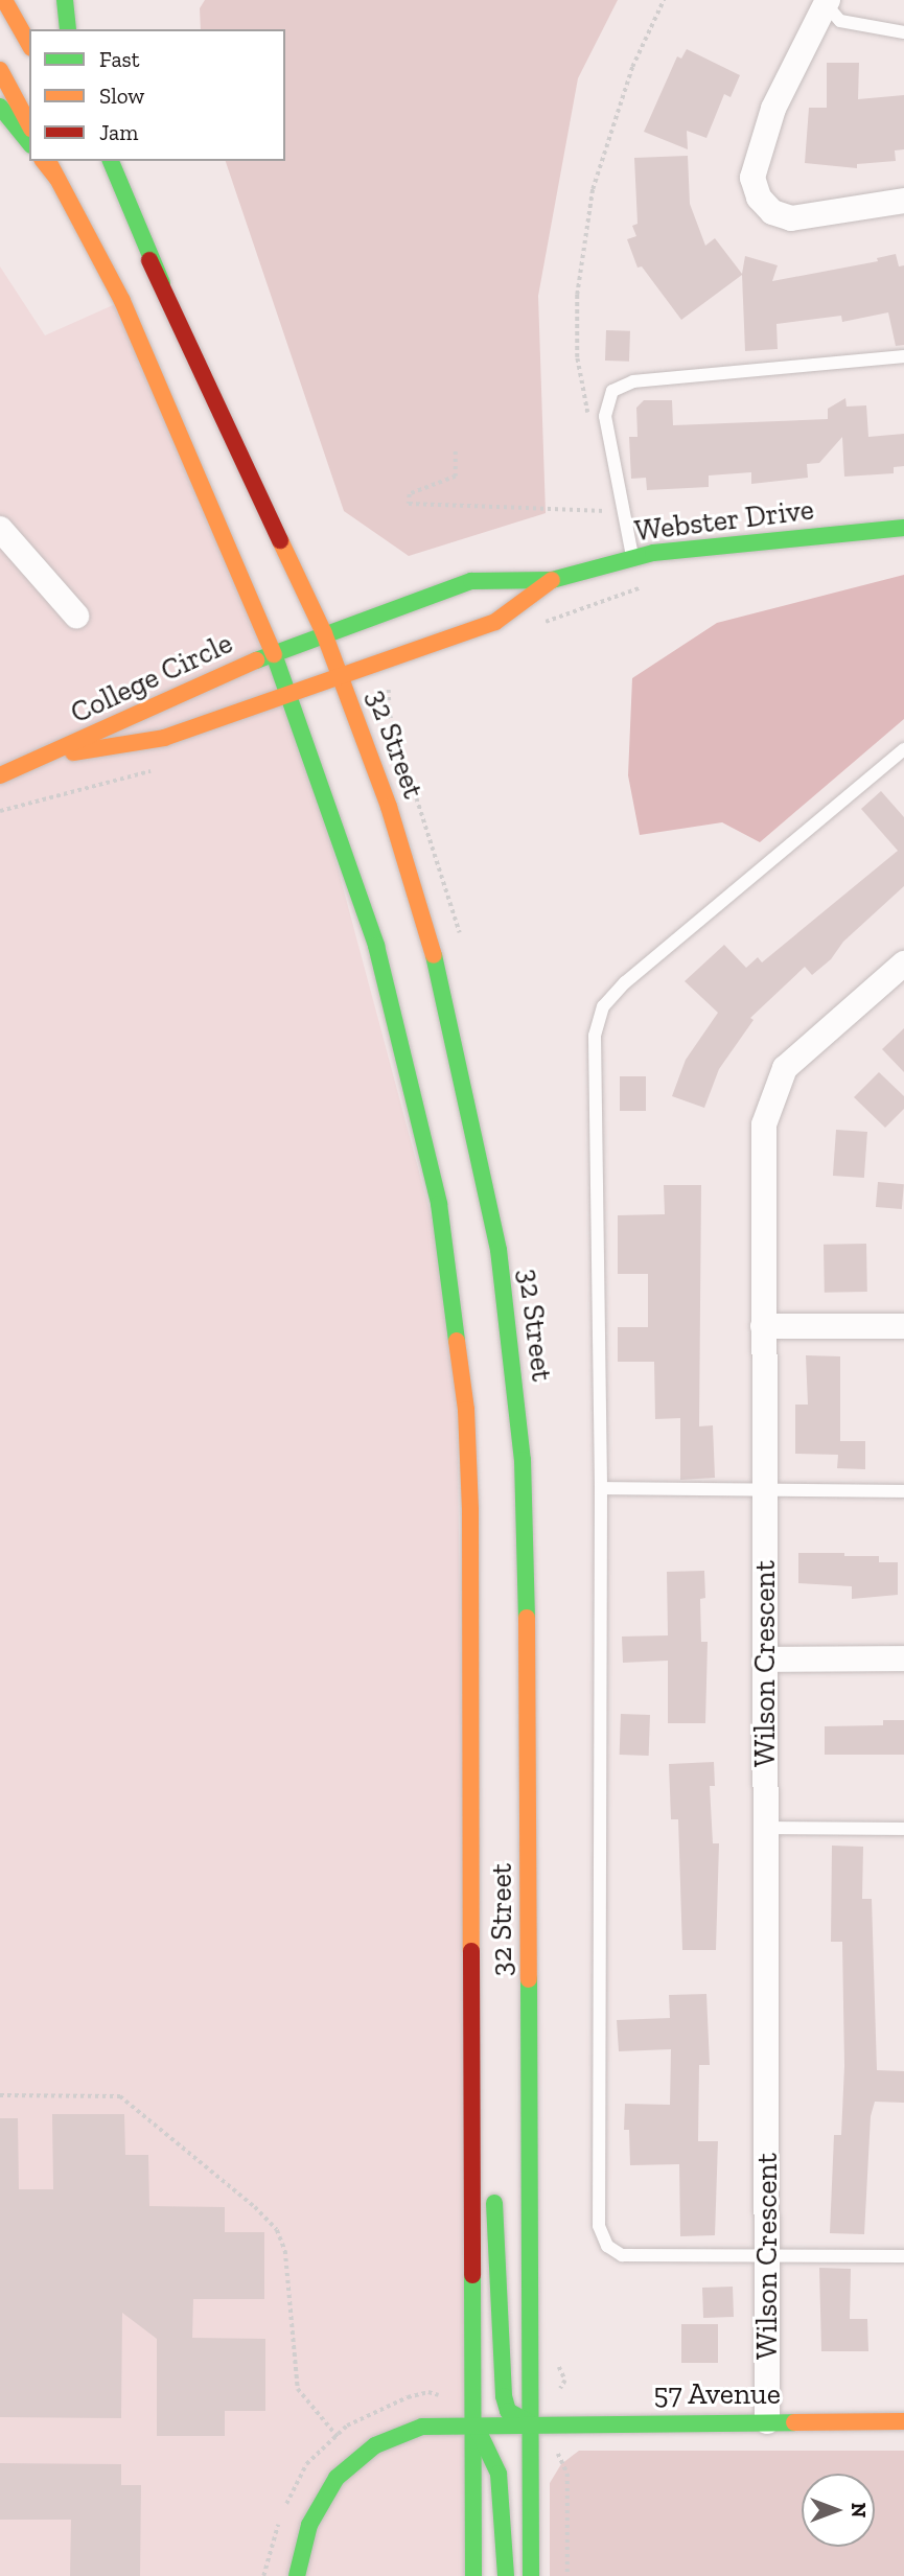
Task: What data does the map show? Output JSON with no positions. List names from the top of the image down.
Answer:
{
  "streets": {
    "main road": [
      "Webster Drive",
      "College Circle",
      "32 Street",
      "57 Avenue"
    ],
    "street": ["Wilson Crescent"]
  },
  "crossings": [
    ["Webster Drive", "College Circle"],
    ["Webster Drive", "32 Street"],
    ["College Circle", "32 Street"],
    ["32 Street", "57 Avenue"],
    ["Wilson Crescent", "57 Avenue"]
  ],
  "legend": ["Fast", "Slow", "Jam"],
  "north": "right"
}
